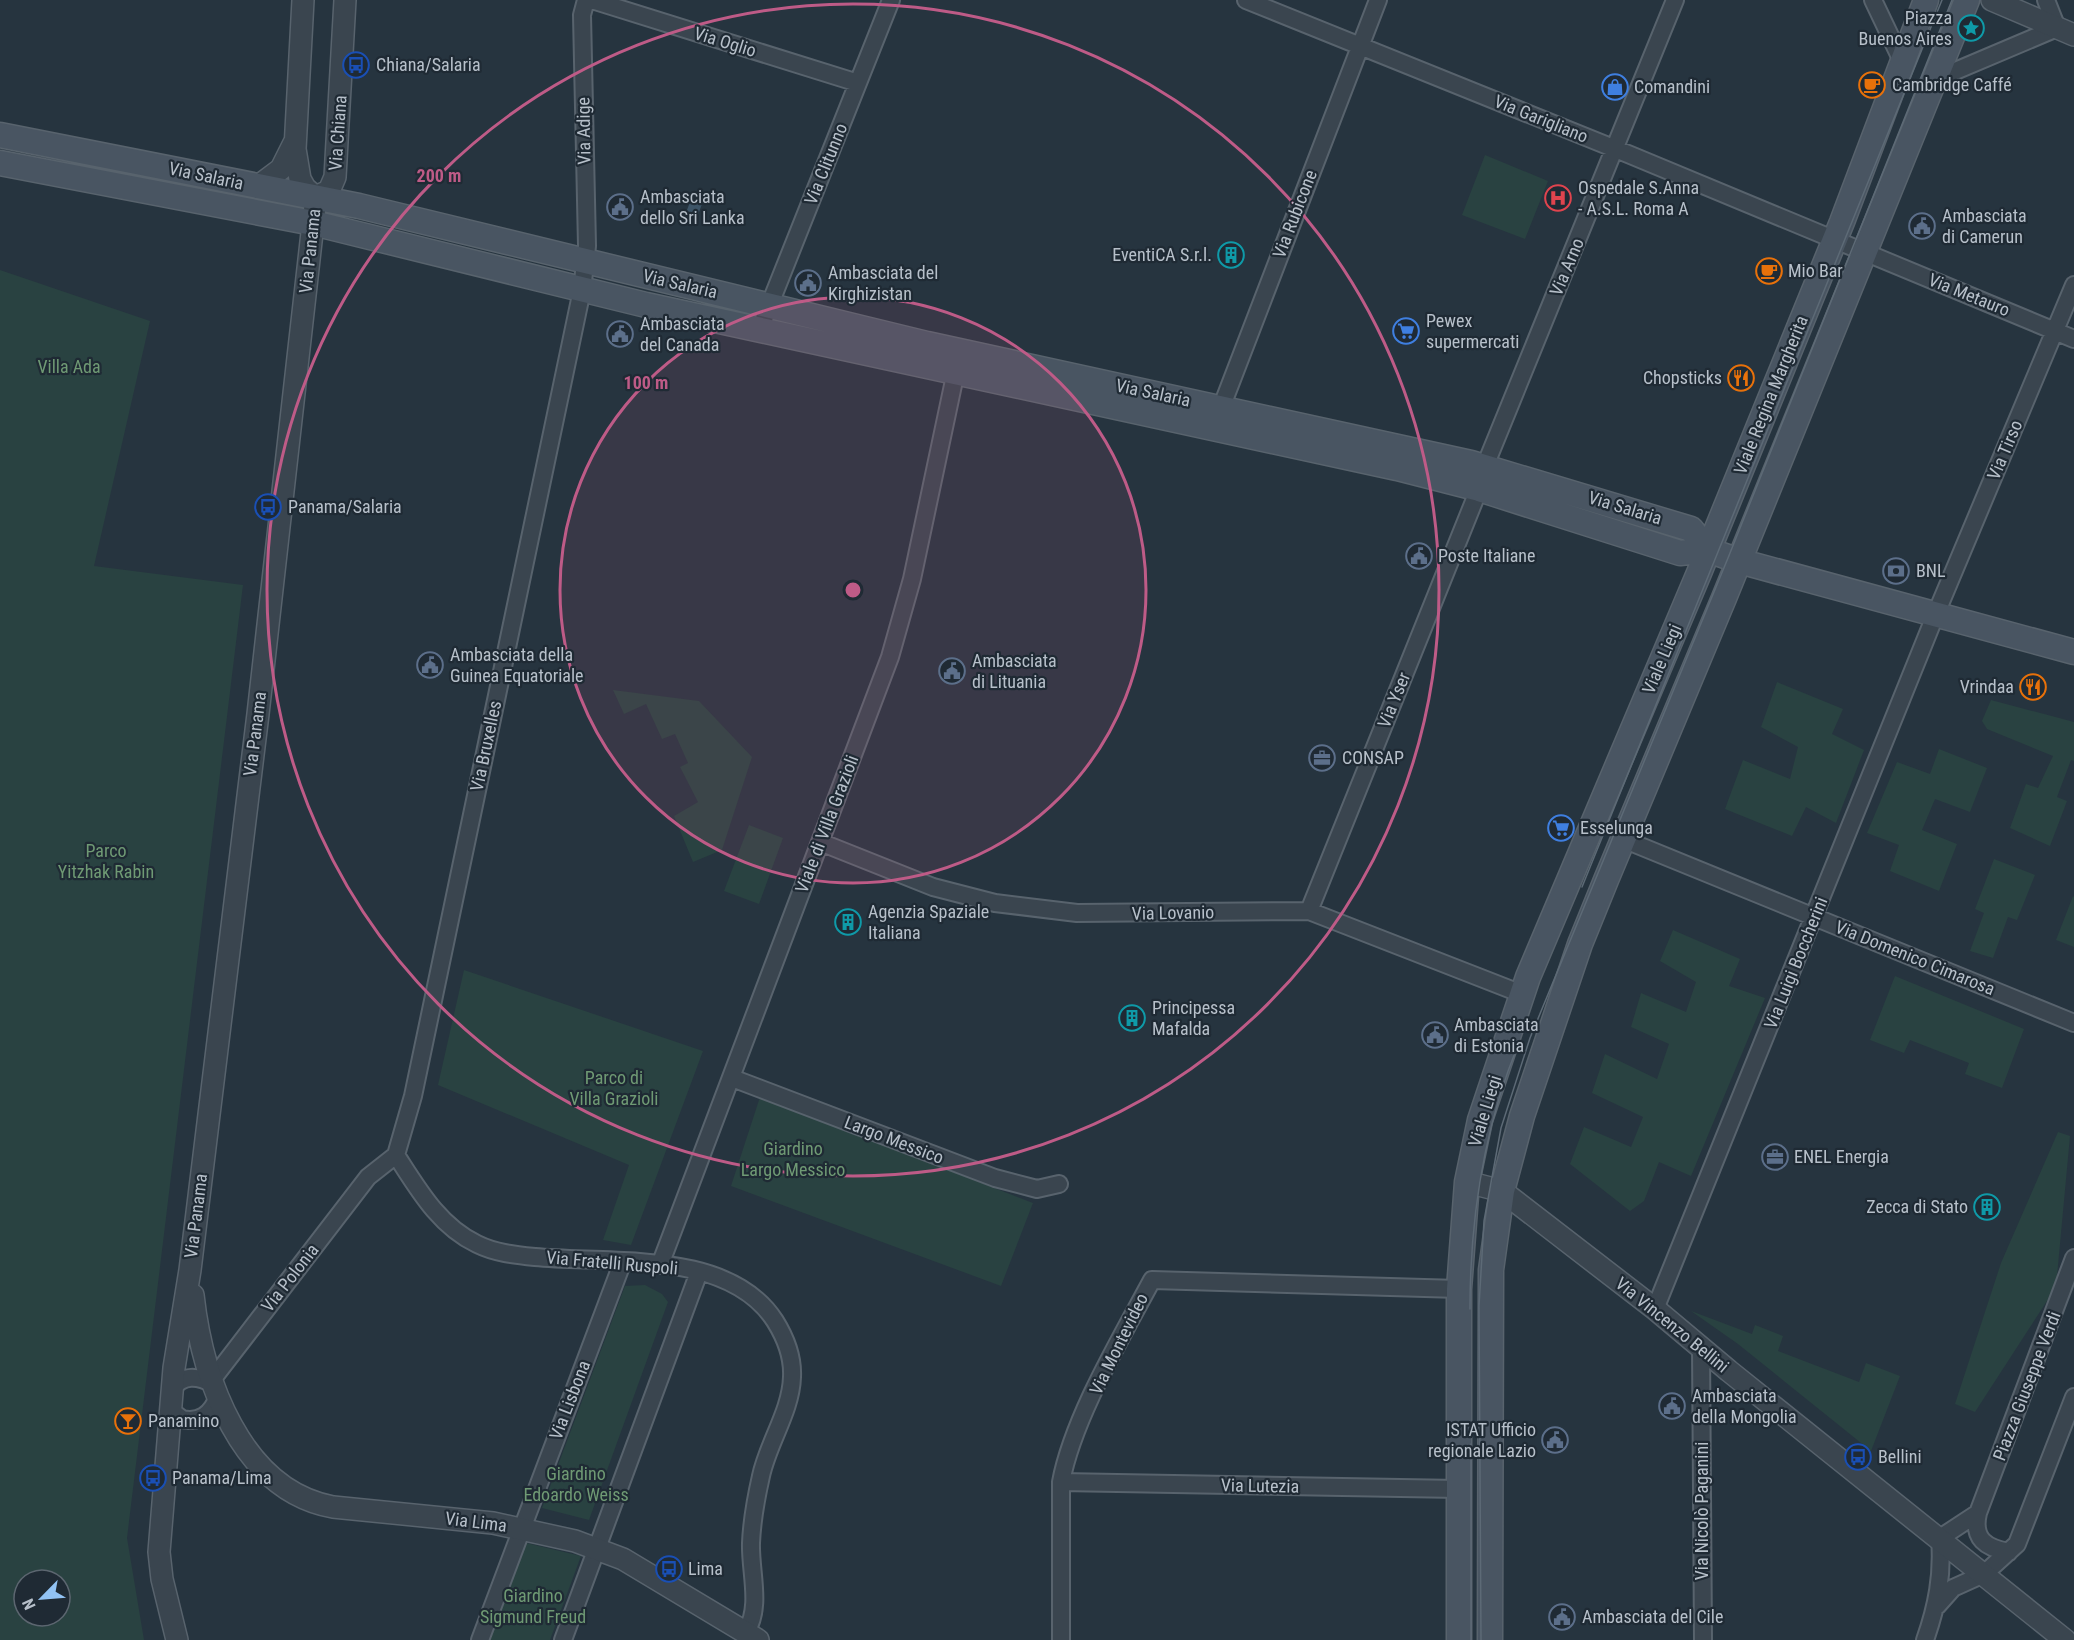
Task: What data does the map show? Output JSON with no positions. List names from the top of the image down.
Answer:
{
  "streets": {
    "main road": ["Via Salaria", "Viale Regina Margherita", "Viale Liegi"],
    "street": [
      "Via Oglio",
      "Via Garigliano",
      "Via Adige",
      "Via Chiana",
      "Via Clitunno",
      "Via Rubicone",
      "Via Panama",
      "Via Arno",
      "Via Metauro",
      "Via Tirso",
      "Via Yser",
      "Via Bruxelles",
      "Viale di Villa Grazioli",
      "Via Lovanio",
      "Via Domenico Cimarosa",
      "Via Luigi Boccherini",
      "Largo Messico",
      "Via Fratelli Ruspoli",
      "Via Polonia",
      "Via Vincenzo Bellini",
      "Via Montevideo",
      "Piazza Giuseppe Verdi",
      "Via Lisbona",
      "Via Lutezia",
      "Via Nicolò Paganini",
      "Via Lima"
    ]
  },
  "crossings": [
    ["Via Oglio", "Via Clitunno"],
    ["Via Garigliano", "Via Rubicone"],
    ["Via Garigliano", "Via Arno"],
    ["Via Garigliano", "Viale Regina Margherita"],
    ["Via Adige", "Via Salaria"],
    ["Via Chiana", "Via Salaria"],
    ["Via Chiana", "Via Panama"],
    ["Via Clitunno", "Via Salaria"],
    ["Via Salaria", "Via Rubicone"],
    ["Via Salaria", "Via Panama"],
    ["Via Salaria", "Via Arno"],
    ["Via Salaria", "Viale Regina Margherita"],
    ["Via Salaria", "Via Tirso"],
    ["Via Salaria", "Viale Liegi"],
    ["Via Salaria", "Via Yser"],
    ["Via Salaria", "Via Bruxelles"],
    ["Via Salaria", "Viale di Villa Grazioli"],
    ["Via Salaria", "Via Luigi Boccherini"],
    ["Via Panama", "Via Lima"],
    ["Via Arno", "Via Yser"],
    ["Via Metauro", "Viale Regina Margherita"],
    ["Via Metauro", "Via Tirso"],
    ["Viale Regina Margherita", "Viale Liegi"],
    ["Via Tirso", "Via Luigi Boccherini"],
    ["Viale Liegi", "Via Lovanio"],
    ["Viale Liegi", "Via Domenico Cimarosa"],
    ["Viale Liegi", "Via Vincenzo Bellini"],
    ["Viale Liegi", "Via Montevideo"],
    ["Viale Liegi", "Via Lutezia"],
    ["Via Yser", "Via Lovanio"],
    ["Via Bruxelles", "Via Fratelli Ruspoli"],
    ["Via Bruxelles", "Via Polonia"],
    ["Viale di Villa Grazioli", "Via Lovanio"],
    ["Viale di Villa Grazioli", "Largo Messico"],
    ["Viale di Villa Grazioli", "Via Fratelli Ruspoli"],
    ["Via Domenico Cimarosa", "Via Luigi Boccherini"],
    ["Via Luigi Boccherini", "Via Vincenzo Bellini"],
    ["Via Fratelli Ruspoli", "Via Polonia"],
    ["Via Fratelli Ruspoli", "Via Lisbona"],
    ["Via Fratelli Ruspoli", "Via Lima"],
    ["Via Polonia", "Via Lima"],
    ["Via Vincenzo Bellini", "Via Nicolò Paganini"],
    ["Via Montevideo", "Via Lutezia"],
    ["Via Lisbona", "Via Lima"]
  ],
  "parks": [
    "Villa Ada",
    "Parco Yitzhak Rabin",
    "Parco di Villa Grazioli",
    "Giardino Largo Messico",
    "Giardino Edoardo Weiss",
    "Giardino Sigmund Freud"
  ],
  "places": {
    "place": ["Piazza Buenos Aires"],
    "bus stop": [
      "Chiana/Salaria",
      "Panama/Salaria",
      "Bellini",
      "Panama/Lima",
      "Lima"
    ],
    "cafe": ["Cambridge Caffé", "Mio Bar"],
    "shop": ["Comandini"],
    "hospital": ["Ospedale S.Anna - A.S.L. Roma A"],
    "public building": [
      "Ambasciata dello Sri Lanka",
      "Ambasciata di Camerun",
      "Ambasciata del Kirghizistan",
      "Ambasciata del Canada",
      "Poste Italiane",
      "Ambasciata della Guinea Equatoriale",
      "Ambasciata di Lituania",
      "Ambasciata di Estonia",
      "Ambasciata della Mongolia",
      "ISTAT Ufficio regionale Lazio",
      "Ambasciata del Cile"
    ],
    "building": [
      "EventiCA S.r.l.",
      "Agenzia Spaziale Italiana",
      "Principessa Mafalda",
      "Zecca di Stato"
    ],
    "supermarket": ["Pewex supermercati", "Esselunga"],
    "restaurant": ["Chopsticks", "Vrindaa"],
    "bank": ["BNL"],
    "office": ["CONSAP", "ENEL Energia"],
    "bar": ["Panamino"]
  },
  "north": "bottom left",
  "rings": ["200 m", "100 m"]
}
